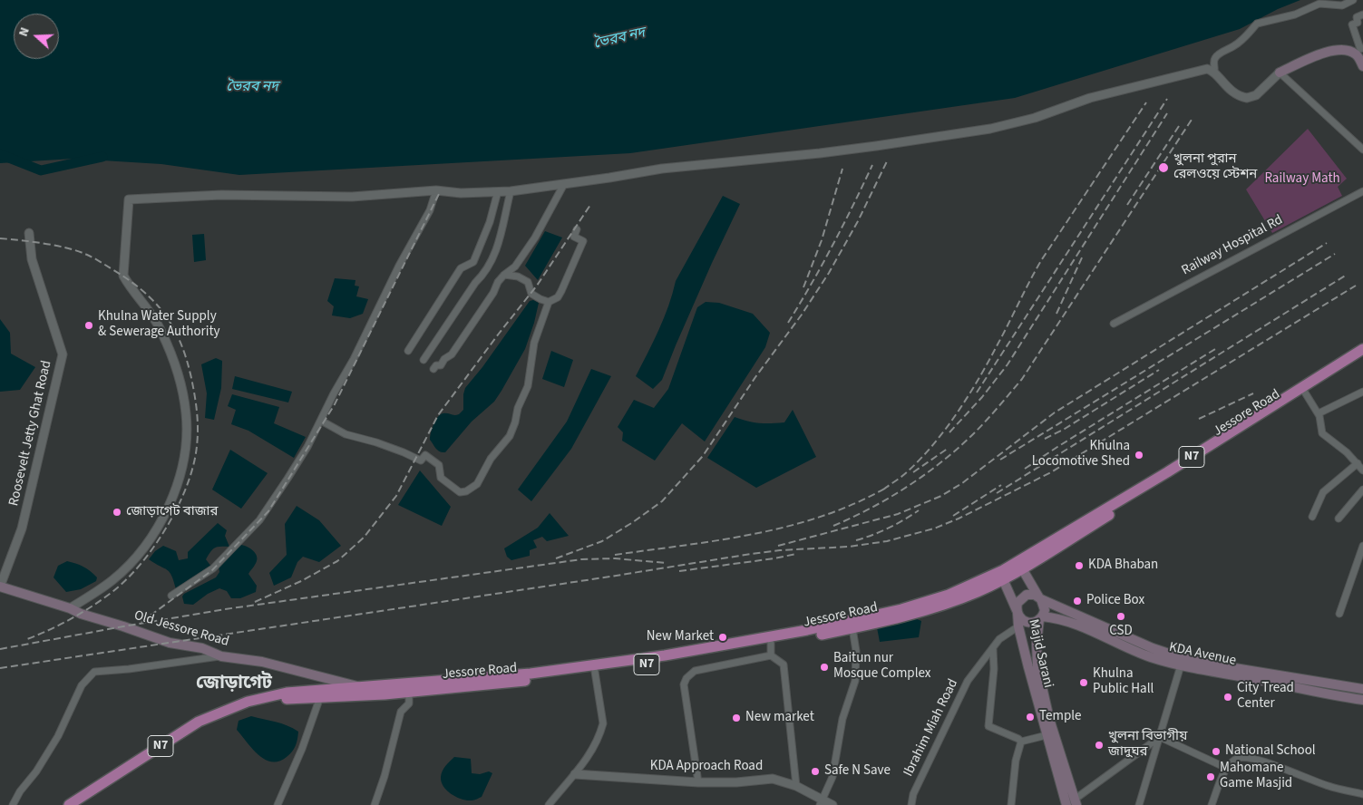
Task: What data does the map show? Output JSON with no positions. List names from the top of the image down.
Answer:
{
  "streets": {
    "highway": ["Jessore Road", "N7"],
    "main road": ["Old Jessore Road", "Majid Sarani", "KDA Avenue"],
    "street": [
      "Railway Hospital Rd",
      "Roosevelt Jetty Ghat Road",
      "Ibrahim Miah Road",
      "KDA Approach Road"
    ]
  },
  "crossings": [
    ["Jessore Road", "N7"],
    ["Jessore Road", "Old Jessore Road"],
    ["Jessore Road", "Majid Sarani"],
    ["Roosevelt Jetty Ghat Road", "Old Jessore Road"],
    ["Majid Sarani", "KDA Avenue"],
    ["Majid Sarani", "Ibrahim Miah Road"]
  ],
  "districts": ["জোড়াগেট"],
  "water": ["ভৈরব নদ"],
  "parks": ["Railway Math"],
  "places": [
    "খুলনা পুরান রেলওয়ে স্টেশন",
    "Khulna Water Supply & Sewerage Authority",
    "Khulna Locomotive Shed",
    "জোড়াগেট বাজার",
    "KDA Bhaban",
    "Police Box",
    "CSD",
    "New Market",
    "Baitun nur Mosque Complex",
    "Khulna Public Hall",
    "City Tread Center",
    "Temple",
    "New market",
    "খুলনা বিভাগীয় জাদুঘর",
    "National School",
    "Safe N Save",
    "Mahomane Game Masjid"
  ],
  "north": "left"
}
